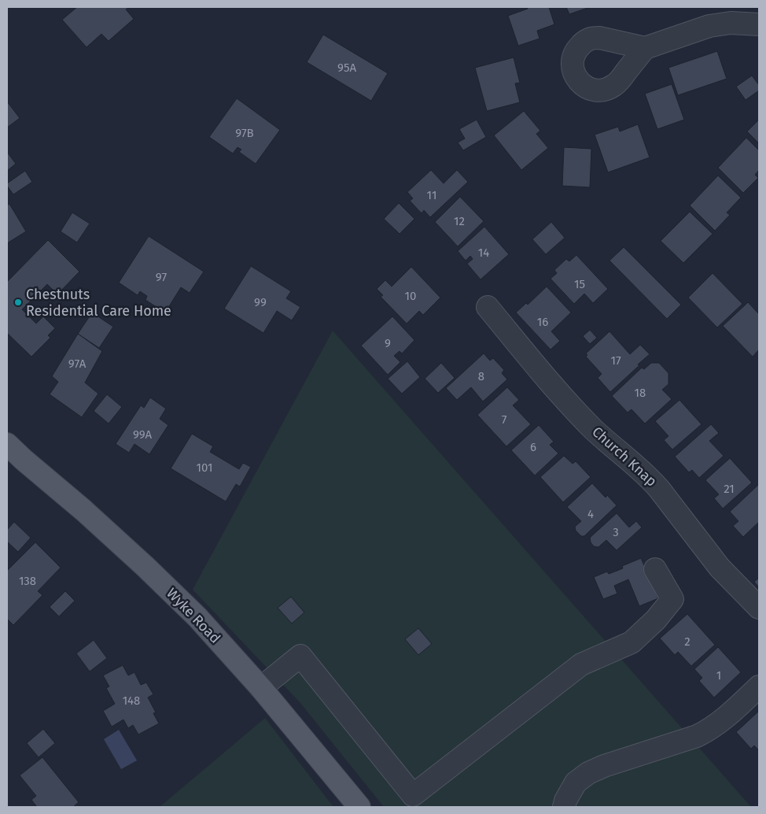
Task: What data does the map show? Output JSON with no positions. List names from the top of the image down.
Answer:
{
  "streets": {
    "main road": ["Wyke Road"],
    "street": ["Church Knap"]
  },
  "places": ["Chestnuts Residential Care Home"],
  "house_numbers": [
    "95A",
    "97B",
    "11",
    "12",
    "14",
    "97",
    "15",
    "10",
    "99",
    "16",
    "9",
    "17",
    "97A",
    "8",
    "18",
    "7",
    "99A",
    "6",
    "101",
    "21",
    "4",
    "3",
    "138",
    "2",
    "1",
    "148"
  ]
}
